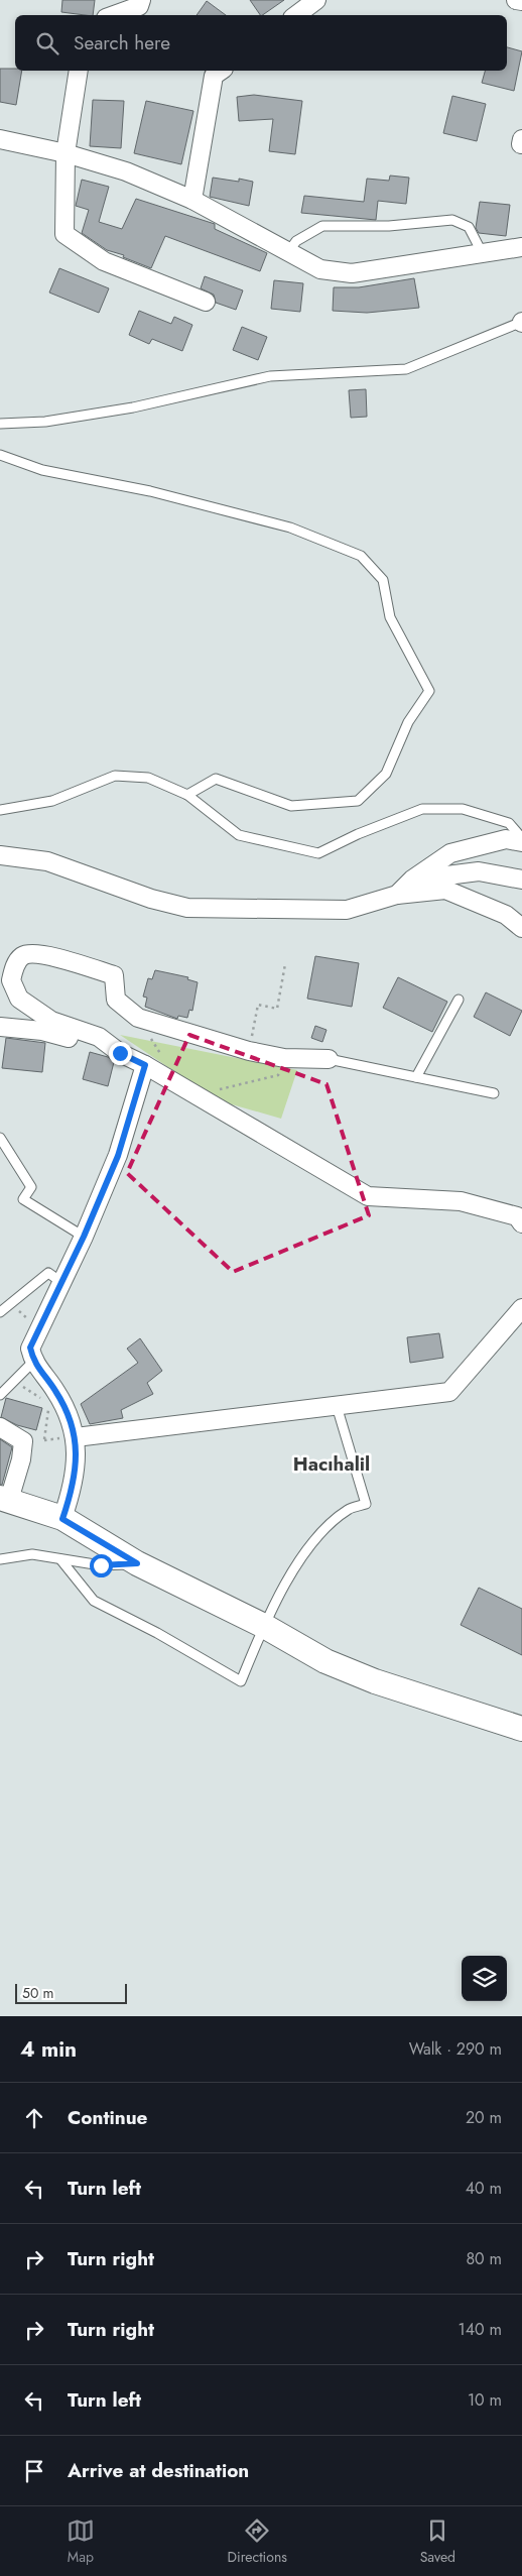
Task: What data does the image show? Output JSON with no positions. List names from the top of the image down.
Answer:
{
  "districts": ["Hacıhalil"],
  "scale_bar": "50 m",
  "page": {
    "search": "Search here",
    "scale": "50 m",
    "heading": ["4 min", "Walk · 290 m"],
    "list": [
      ["Continue", "20 m"],
      ["Turn left", "40 m"],
      ["Turn right", "80 m"],
      ["Turn right", "140 m"],
      ["Turn left", "10 m"],
      "Arrive at destination"
    ],
    "nav": ["Map", "Directions", "Saved"]
  }
}
